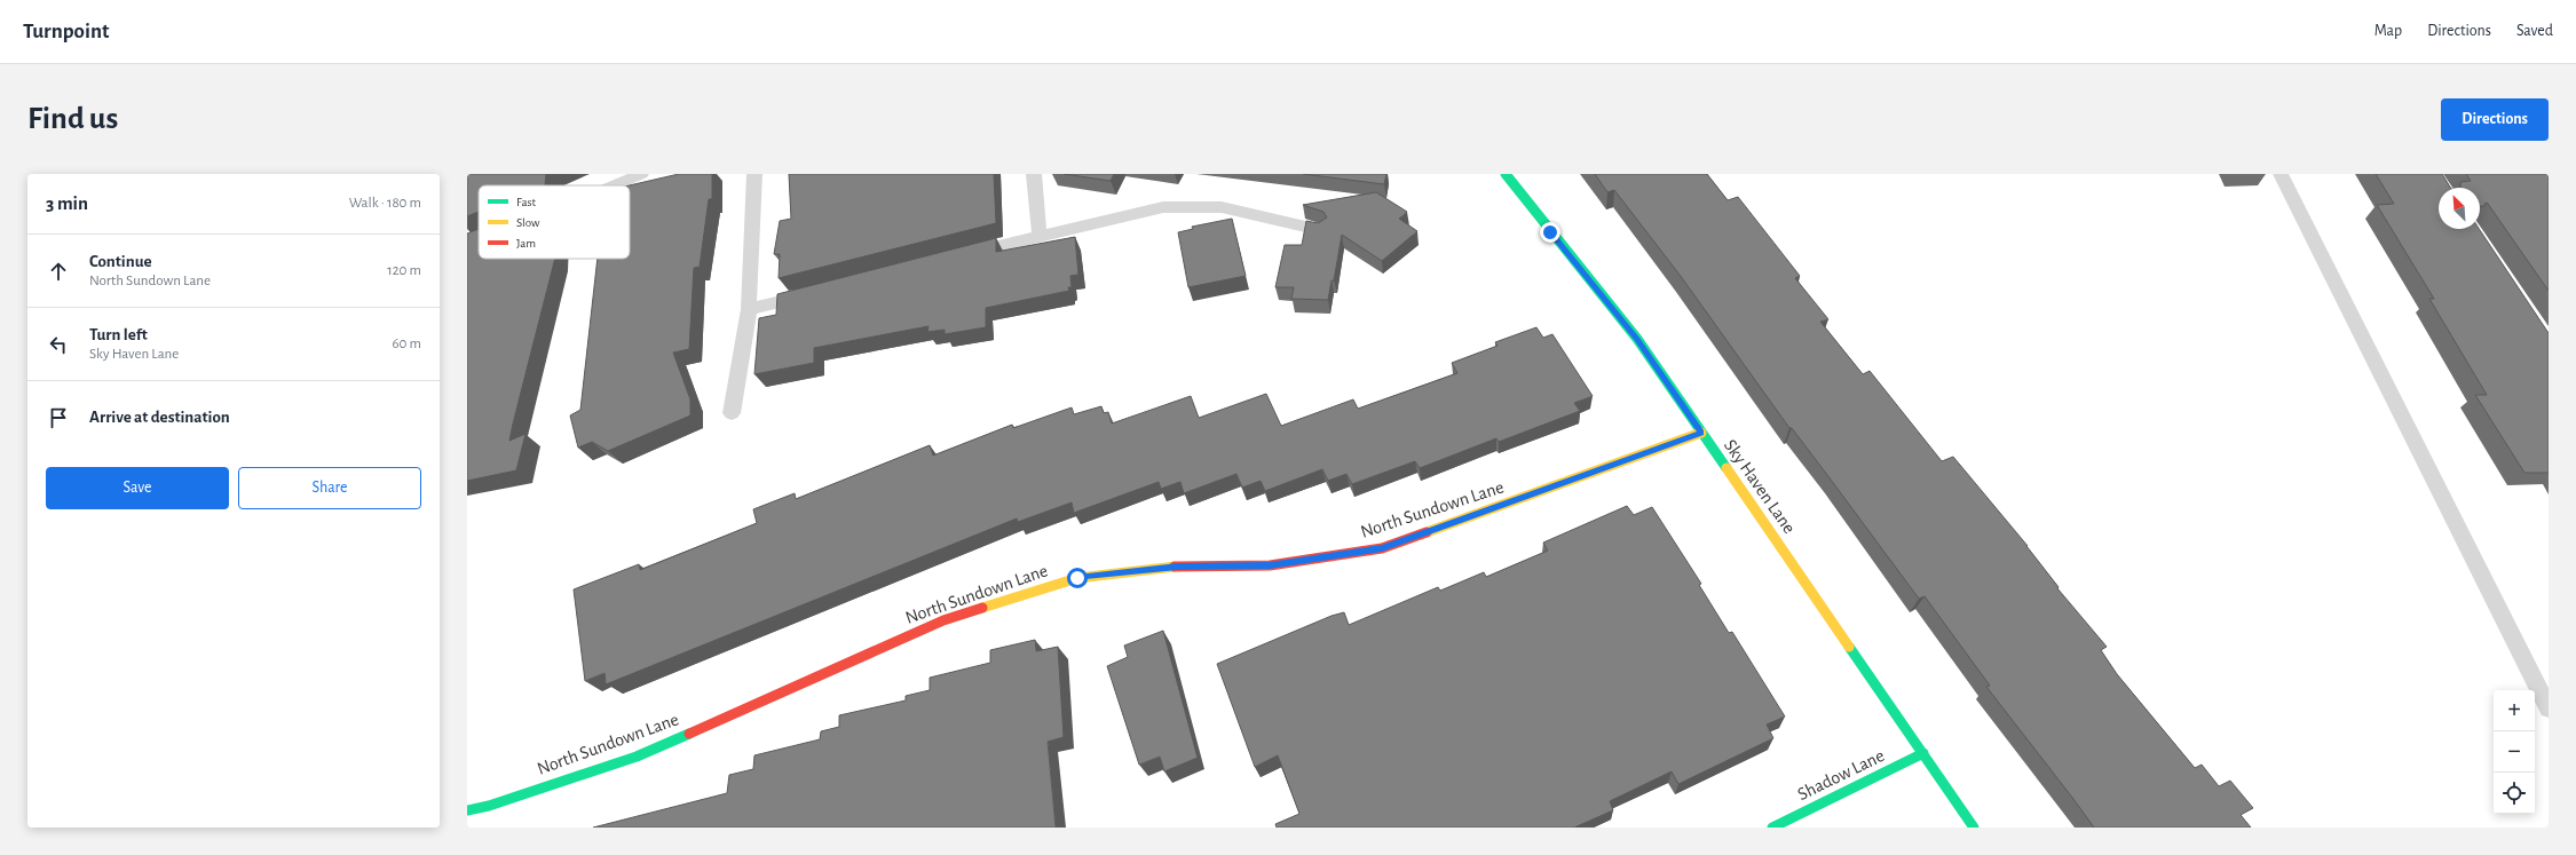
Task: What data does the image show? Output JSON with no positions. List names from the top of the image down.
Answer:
{
  "streets": {
    "street": ["Sky Haven Lane", "North Sundown Lane", "Shadow Lane"]
  },
  "crossings": [
    ["Sky Haven Lane", "North Sundown Lane"],
    ["Sky Haven Lane", "Shadow Lane"]
  ],
  "legend": ["Fast", "Slow", "Jam"],
  "north": "top left",
  "page": {
    "header": "Turnpoint",
    "nav": ["Map", "Directions", "Saved"],
    "buttons": [
      "Directions",
      ["Save", "Share"]
    ],
    "title": "Find us",
    "heading": ["3 min", "Walk · 180 m"],
    "list": [
      ["Continue", "North Sundown Lane", "120 m"],
      ["Turn left", "Sky Haven Lane", "60 m"],
      "Arrive at destination"
    ],
    "map_buttons": ["+", "−"]
  }
}
